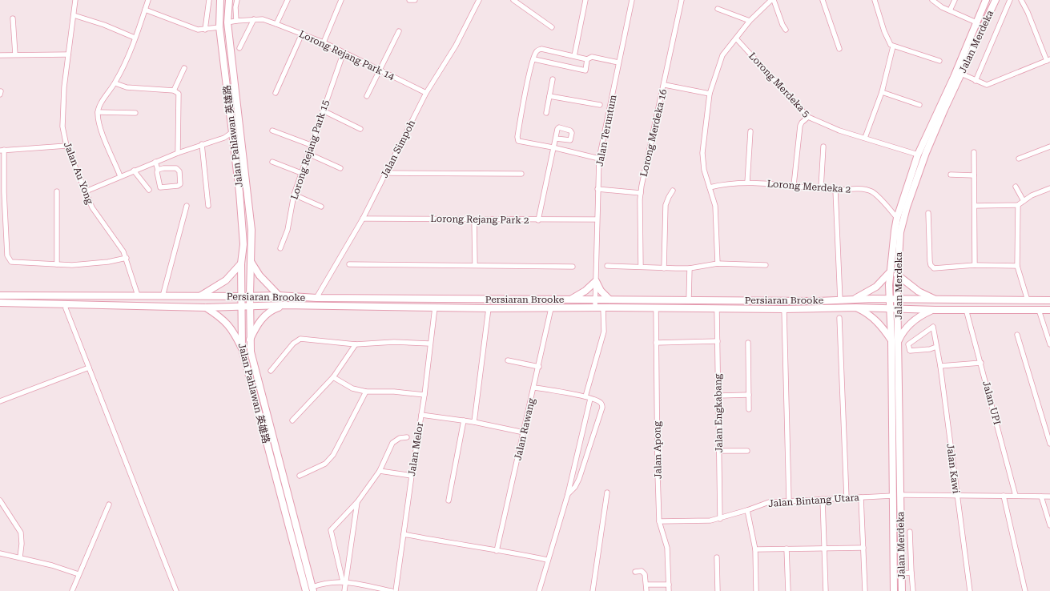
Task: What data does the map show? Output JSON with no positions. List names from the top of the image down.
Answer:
{
  "streets": {
    "main road": ["Jalan Merdeka", "Jalan Pahlawan 英雄路", "Persiaran Brooke"],
    "street": [
      "Lorong Rejang Park 14",
      "Lorong Merdeka 5",
      "Jalan Teruntum",
      "Lorong Merdeka 16",
      "Jalan Simpoh",
      "Lorong Rejang Park 15",
      "Jalan Au Yong",
      "Lorong Merdeka 2",
      "Lorong Rejang Park 2",
      "Jalan UPI",
      "Jalan Engkabang",
      "Jalan Rawang",
      "Jalan Melor",
      "Jalan Apong",
      "Jalan Kawi",
      "Jalan Bintang Utara"
    ]
  },
  "crossings": [
    ["Jalan Merdeka", "Lorong Merdeka 5"],
    ["Jalan Merdeka", "Lorong Merdeka 2"],
    ["Jalan Merdeka", "Persiaran Brooke"],
    ["Jalan Merdeka", "Jalan Bintang Utara"],
    ["Lorong Rejang Park 14", "Jalan Pahlawan 英雄路"],
    ["Lorong Rejang Park 14", "Jalan Simpoh"],
    ["Lorong Rejang Park 14", "Lorong Rejang Park 15"],
    ["Jalan Teruntum", "Lorong Rejang Park 2"],
    ["Jalan Teruntum", "Persiaran Brooke"],
    ["Jalan Pahlawan 英雄路", "Persiaran Brooke"],
    ["Jalan Simpoh", "Lorong Rejang Park 2"],
    ["Jalan Simpoh", "Persiaran Brooke"],
    ["Jalan Au Yong", "Persiaran Brooke"],
    ["Persiaran Brooke", "Jalan UPI"],
    ["Persiaran Brooke", "Jalan Engkabang"],
    ["Persiaran Brooke", "Jalan Rawang"],
    ["Persiaran Brooke", "Jalan Melor"],
    ["Persiaran Brooke", "Jalan Apong"],
    ["Jalan Engkabang", "Jalan Bintang Utara"],
    ["Jalan Apong", "Jalan Bintang Utara"]
  ]
}
